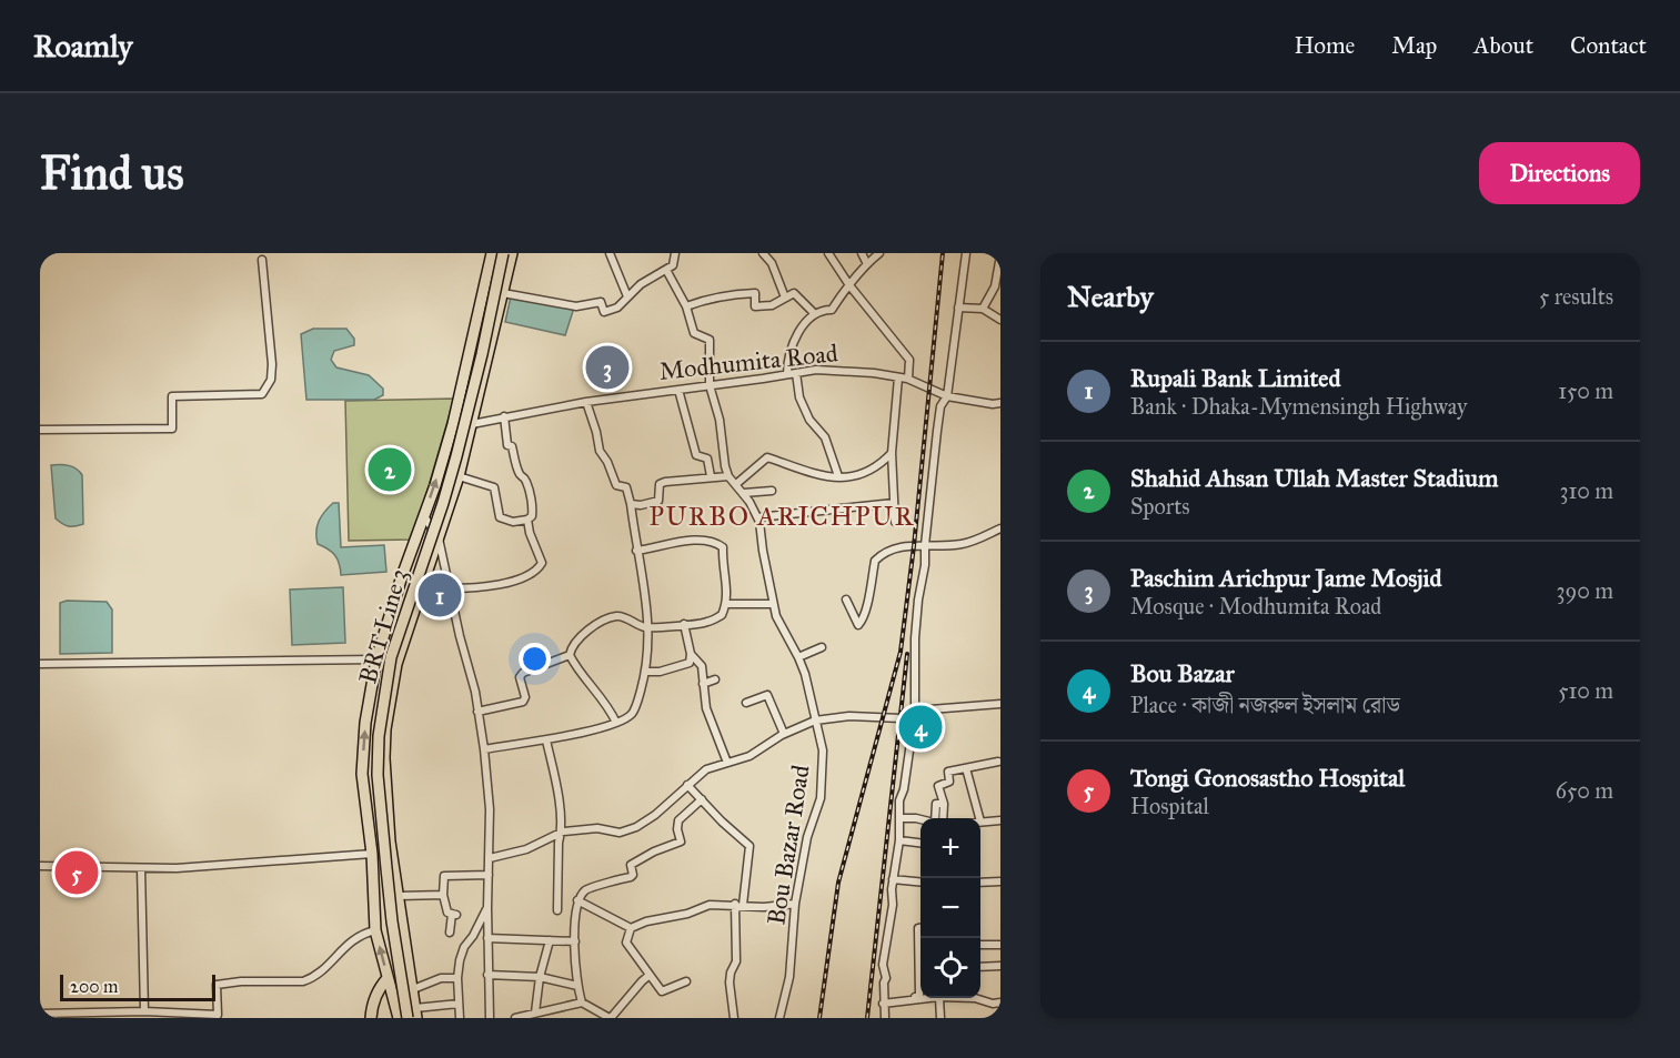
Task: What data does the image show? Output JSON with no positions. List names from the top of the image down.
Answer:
{
  "streets": {
    "highway": ["BRT Line 3"],
    "street": ["Modhumita Road", "Bou Bazar Road"]
  },
  "districts": ["PURBO ARICHPUR"],
  "scale_bar": "200 m",
  "page": {
    "header": "Roamly",
    "nav": [
      "Home",
      "Map",
      "About",
      "Contact"
    ],
    "buttons": "Directions",
    "title": "Find us",
    "heading": ["Nearby", "5 results"],
    "list": [
      {
        "mark": "1",
        "name": "Rupali Bank Limited",
        "note": "Bank · Dhaka-Mymensingh Highway",
        "value": "150 m"
      },
      {
        "mark": "2",
        "name": "Shahid Ahsan Ullah Master Stadium",
        "note": "Sports",
        "value": "310 m"
      },
      {
        "mark": "3",
        "name": "Paschim Arichpur Jame Mosjid",
        "note": "Mosque · Modhumita Road",
        "value": "390 m"
      },
      {
        "mark": "4",
        "name": "Bou Bazar",
        "note": "Place · কাজী নজরুল ইসলাম রোড",
        "value": "510 m"
      },
      {
        "mark": "5",
        "name": "Tongi Gonosastho Hospital",
        "note": "Hospital",
        "value": "650 m"
      }
    ],
    "pins": [
      "3",
      "2",
      "1",
      "4",
      "5"
    ],
    "map_buttons": ["+", "−"],
    "scale": "200 m"
  }
}
